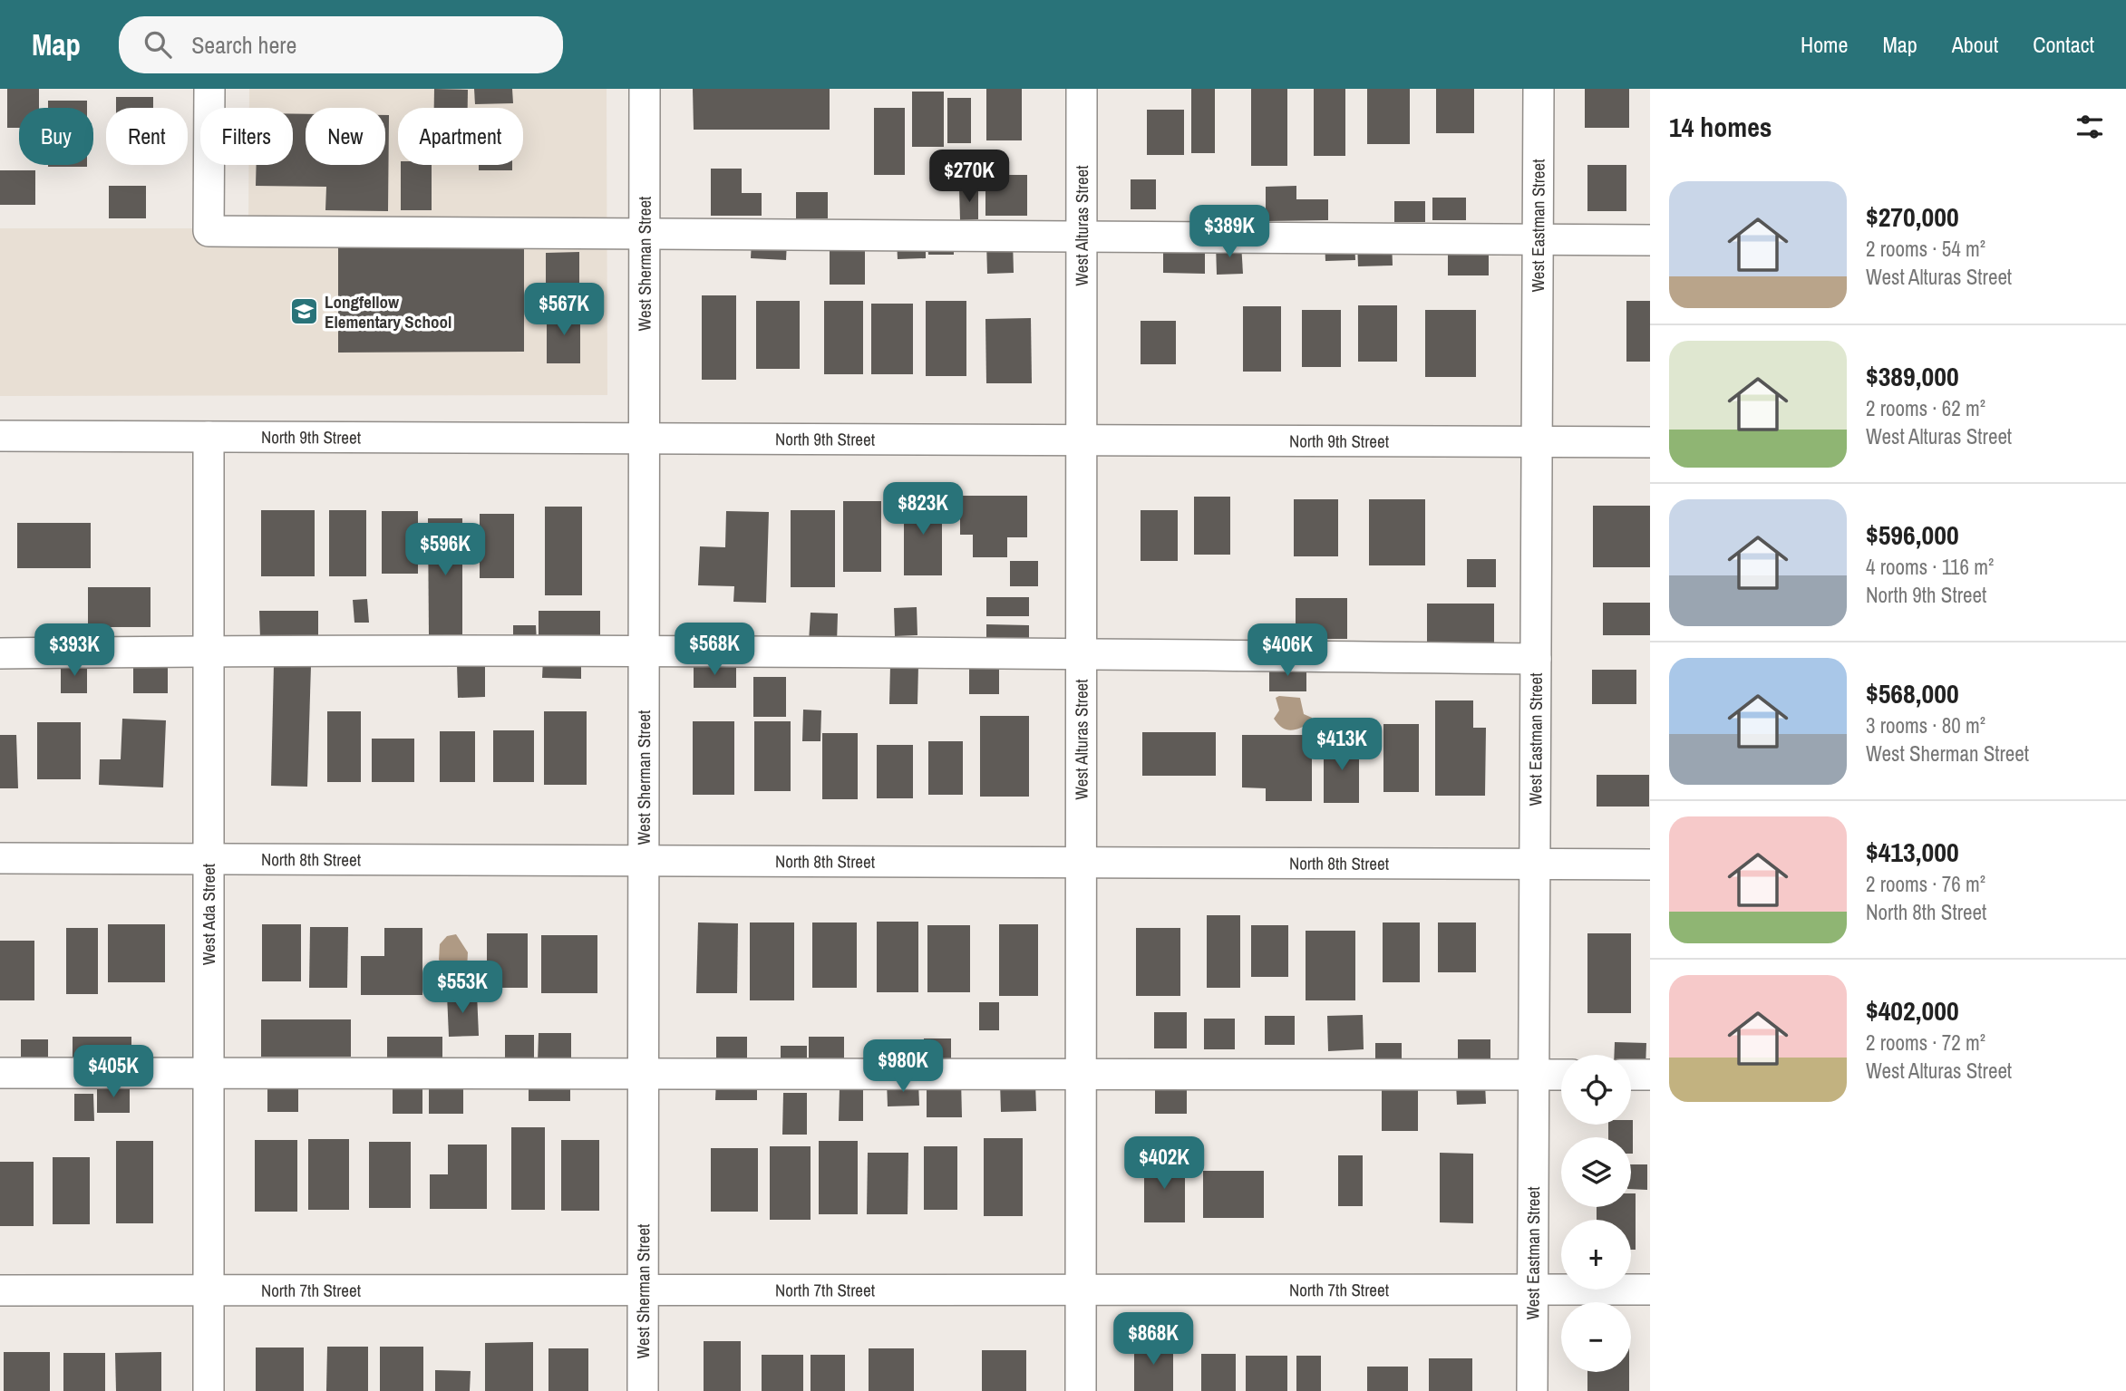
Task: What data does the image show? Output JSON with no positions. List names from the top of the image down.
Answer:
{
  "streets": {
    "street": [
      "West Alturas Street",
      "West Eastman Street",
      "West Sherman Street",
      "North 9th Street",
      "North 8th Street",
      "West Ada Street",
      "North 7th Street"
    ]
  },
  "crossings": [
    ["West Alturas Street", "North 9th Street"],
    ["West Alturas Street", "North 8th Street"],
    ["West Alturas Street", "North 7th Street"],
    ["West Eastman Street", "North 9th Street"],
    ["West Eastman Street", "North 8th Street"],
    ["West Eastman Street", "North 7th Street"],
    ["West Sherman Street", "North 9th Street"],
    ["West Sherman Street", "North 8th Street"],
    ["West Sherman Street", "North 7th Street"],
    ["North 9th Street", "West Ada Street"],
    ["North 8th Street", "West Ada Street"],
    ["West Ada Street", "North 7th Street"]
  ],
  "places": {
    "school or university": ["Longfellow Elementary School"]
  },
  "page": {
    "header": "Map",
    "search": "Search here",
    "nav": [
      "Home",
      "Map",
      "About",
      "Contact"
    ],
    "heading": "14 homes",
    "chip": [
      "Buy",
      "Rent",
      "Filters",
      "New",
      "Apartment"
    ],
    "price": [
      "$270K",
      "$389K",
      "$567K",
      "$823K",
      "$596K",
      "$568K",
      "$393K",
      "$406K",
      "$413K",
      "$553K",
      "$980K",
      "$405K",
      "$402K",
      "$868K"
    ],
    "list": [
      {
        "name": "$270,000",
        "note": "2 rooms · 54 m² · West Alturas Street"
      },
      {
        "name": "$389,000",
        "note": "2 rooms · 62 m² · West Alturas Street"
      },
      {
        "name": "$596,000",
        "note": "4 rooms · 116 m² · North 9th Street"
      },
      {
        "name": "$568,000",
        "note": "3 rooms · 80 m² · West Sherman Street"
      },
      {
        "name": "$413,000",
        "note": "2 rooms · 76 m² · North 8th Street"
      },
      {
        "name": "$402,000",
        "note": "2 rooms · 72 m² · West Alturas Street"
      }
    ],
    "map_buttons": ["+", "−"]
  }
}
